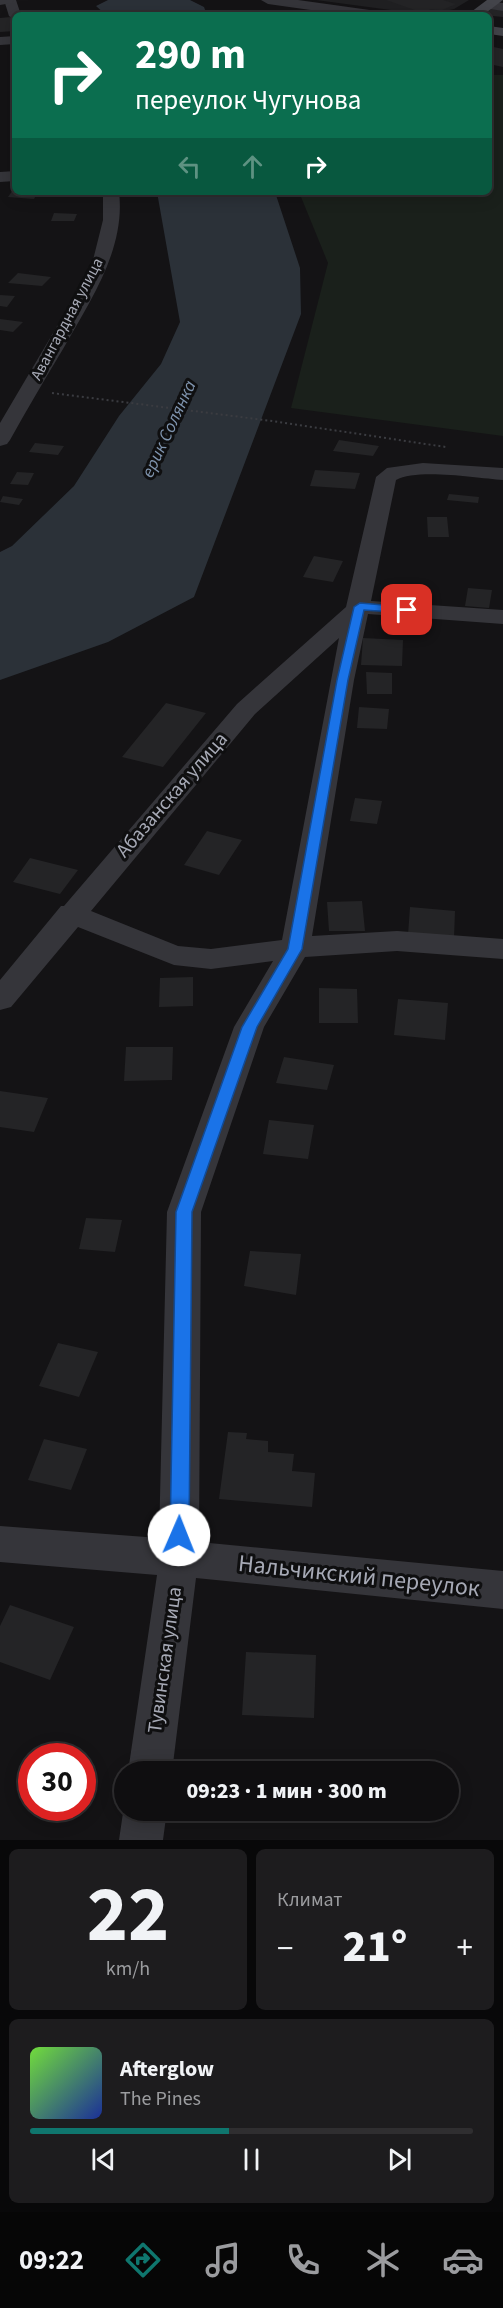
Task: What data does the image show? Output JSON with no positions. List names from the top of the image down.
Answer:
{
  "streets": {
    "street": [
      "Авангардная улица",
      "Абазанская улица",
      "Нальчикский переулок",
      "Тувинская улица"
    ]
  },
  "crossings": [
    ["Абазанская улица", "Тувинская улица"],
    ["Нальчикский переулок", "Тувинская улица"]
  ],
  "water": ["ерик Солянка"],
  "page": {
    "turn": ["290 m", "переулок Чугунова"],
    "limit": "30",
    "trip": "09:23 · 1 мин · 300 m",
    "tile": [
      ["22", "km/h"],
      "Климат"
    ],
    "heat": ["−", "21°", "+"],
    "song": ["Afterglow", "The Pines"],
    "tabs": "09:22"
  }
}
